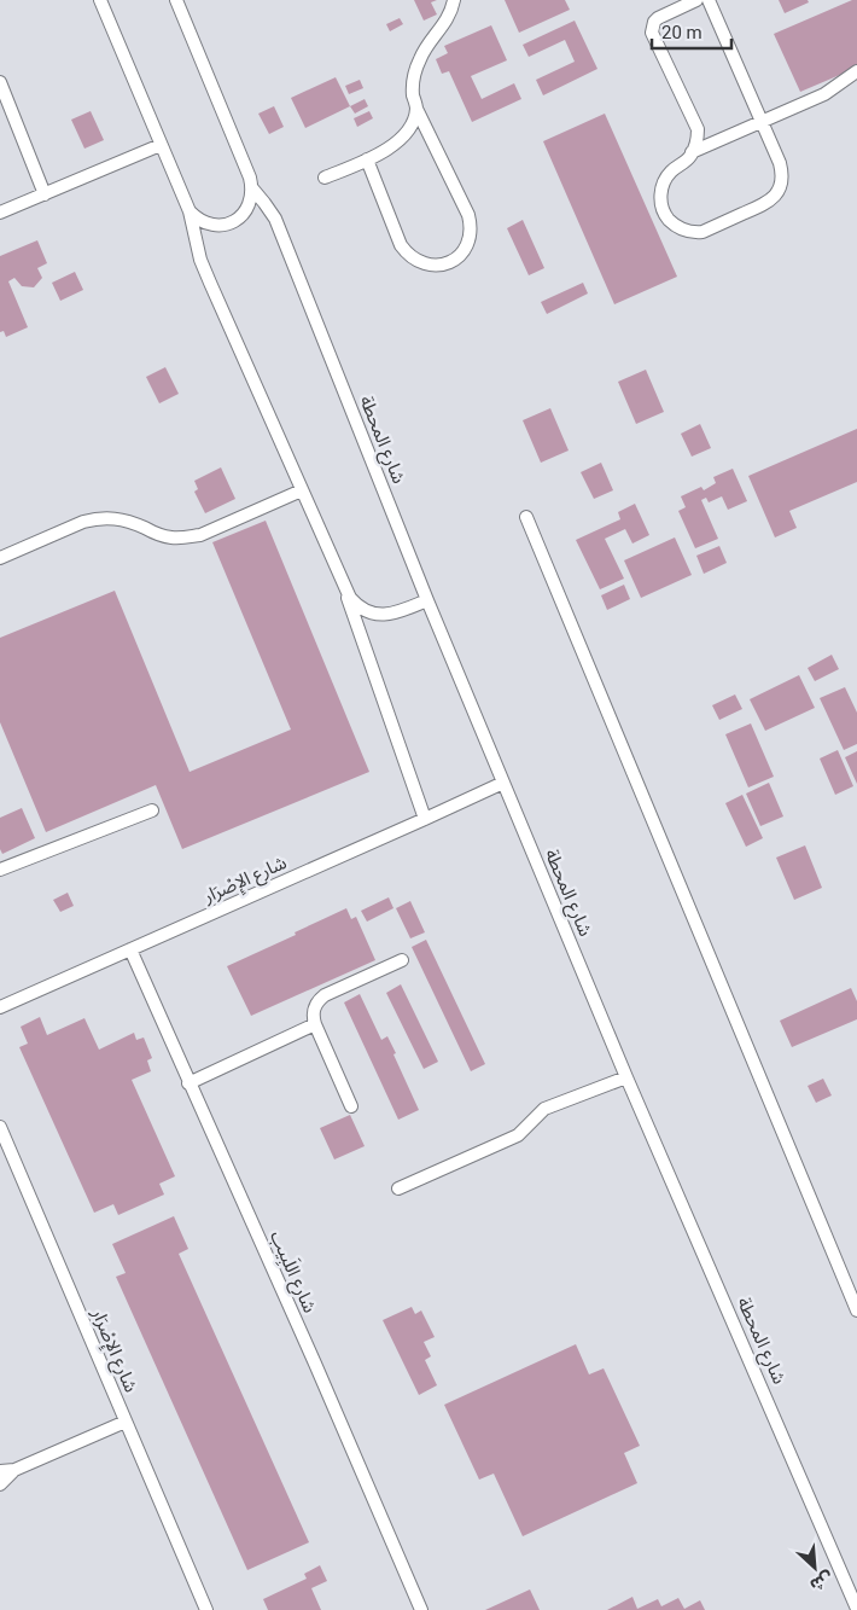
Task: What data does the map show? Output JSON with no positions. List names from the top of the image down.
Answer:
{
  "streets": {
    "lane": ["شارع المحطة", "شارع الإِصْرَار", "شارع اللَبِيب"]
  },
  "crossings": [
    ["شارع المحطة", "شارع الإِصْرَار"],
    ["شارع الإِصْرَار", "شارع اللَبِيب"]
  ],
  "scale_bar": "20 m",
  "north": "bottom right"
}
